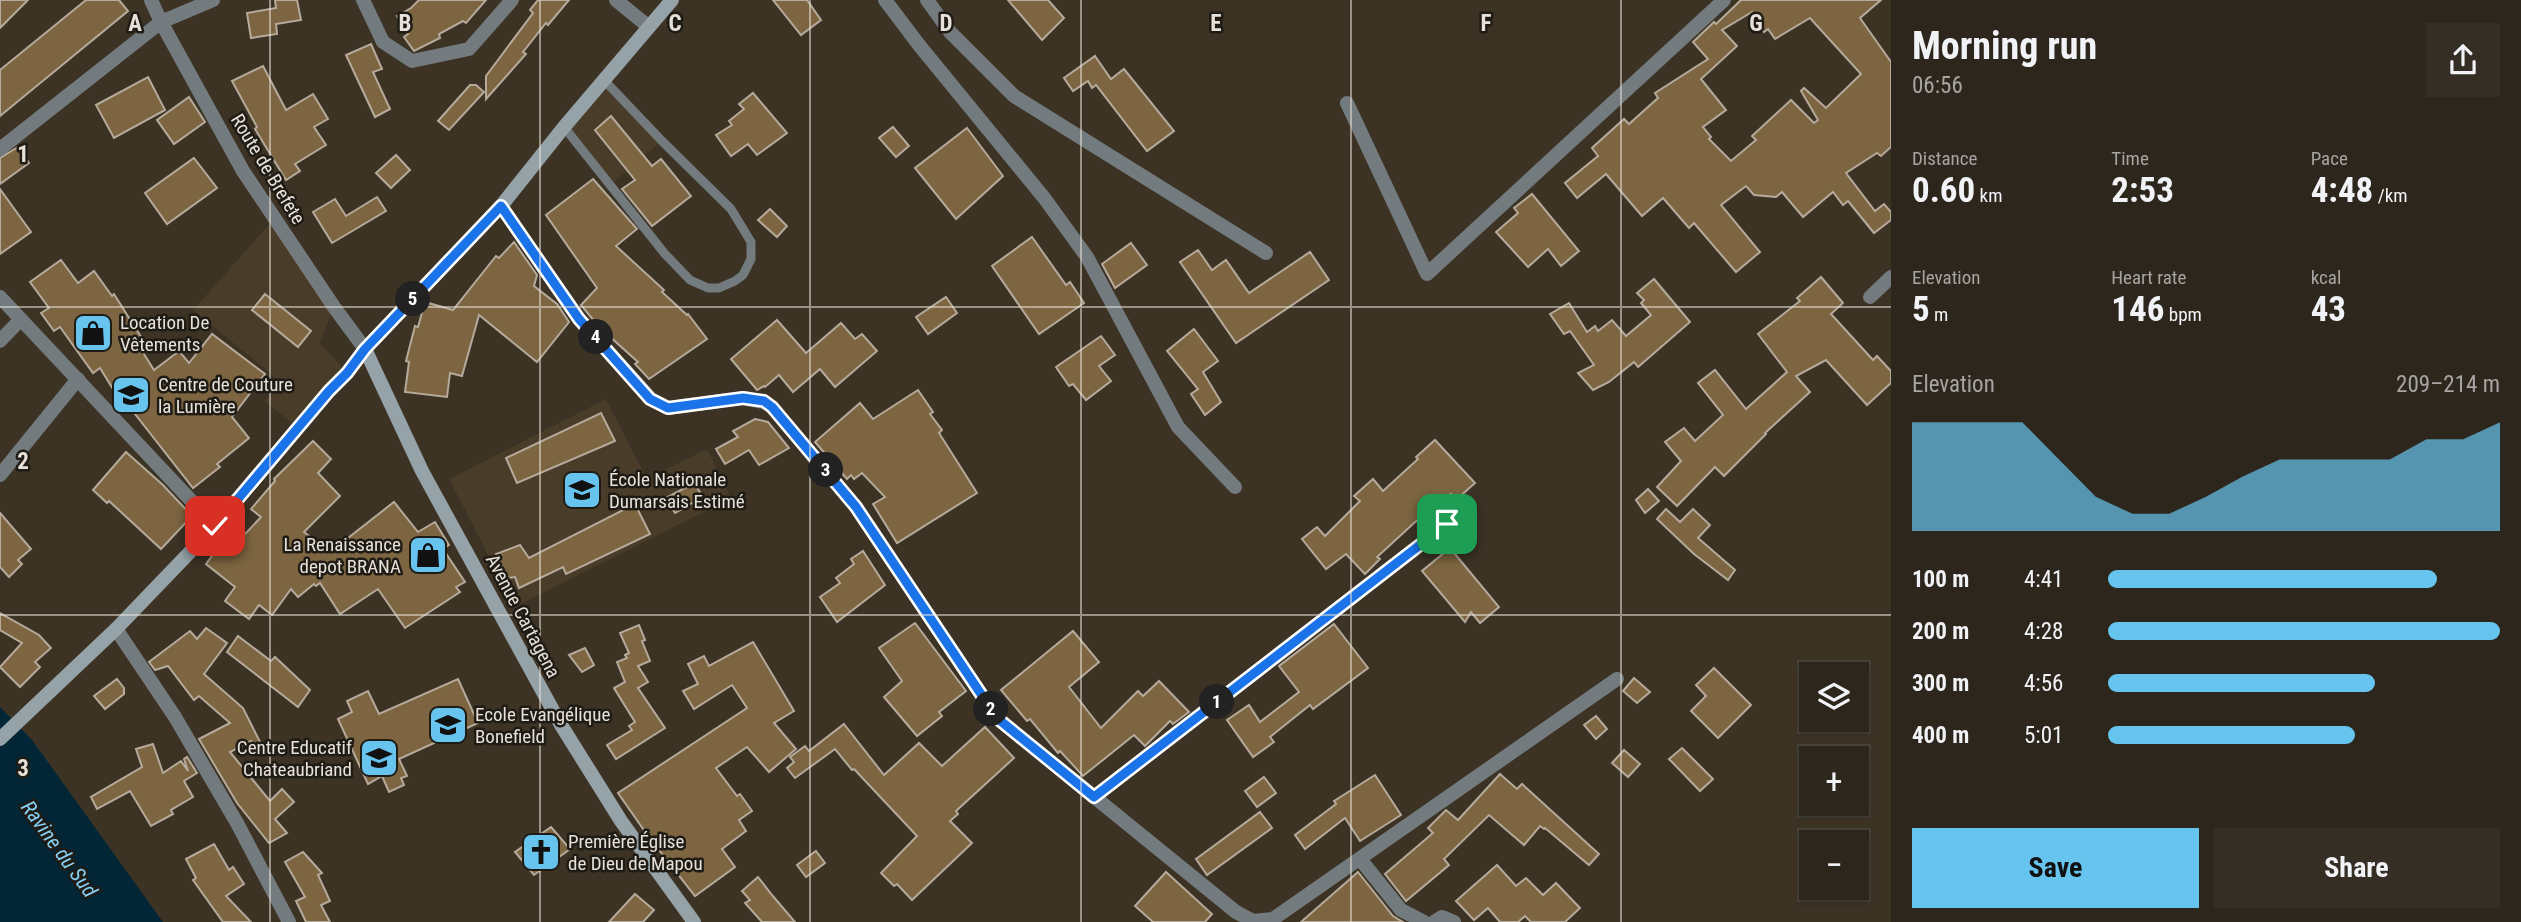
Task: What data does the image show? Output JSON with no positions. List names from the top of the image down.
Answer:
{
  "streets": {
    "main road": ["Avenue Cartagena"],
    "street": ["Route de Brefete"]
  },
  "crossings": [
    ["Route de Brefete", "Avenue Cartagena"]
  ],
  "water": ["Ravine du Sud"],
  "places": {
    "shop": ["Location De Vêtements", "La Renaissance depot BRANA"],
    "school or university": [
      "Centre de Couture la Lumière",
      "École Nationale Dumarsais Estimé",
      "Ecole Evangélique Bonefield",
      "Centre Educatif Chateaubriand"
    ],
    "church": ["Première Église de Dieu de Mapou"]
  },
  "page": {
    "heading": ["Morning run", "06:56"],
    "stats": [
      ["Distance", "0.60 km"],
      ["Time", "2:53"],
      ["Pace", "4:48 /km"],
      ["Elevation", "5 m"],
      ["Heart rate", "146 bpm"],
      ["kcal", "43"]
    ],
    "pins": [
      "5",
      "4",
      "3",
      "1",
      "2"
    ],
    "chart": ["Elevation", "209–214 m"],
    "list": [
      {
        "name": "100 m",
        "note": "4:41"
      },
      {
        "name": "200 m",
        "note": "4:28"
      },
      {
        "name": "300 m",
        "note": "4:56"
      },
      {
        "name": "400 m",
        "note": "5:01"
      }
    ],
    "map_buttons": ["+", "−"],
    "buttons": ["Save", "Share"]
  },
  "grid": {
    "columns": [
      "A",
      "B",
      "C",
      "D",
      "E",
      "F",
      "G"
    ],
    "rows": ["1", "2", "3"]
  }
}
